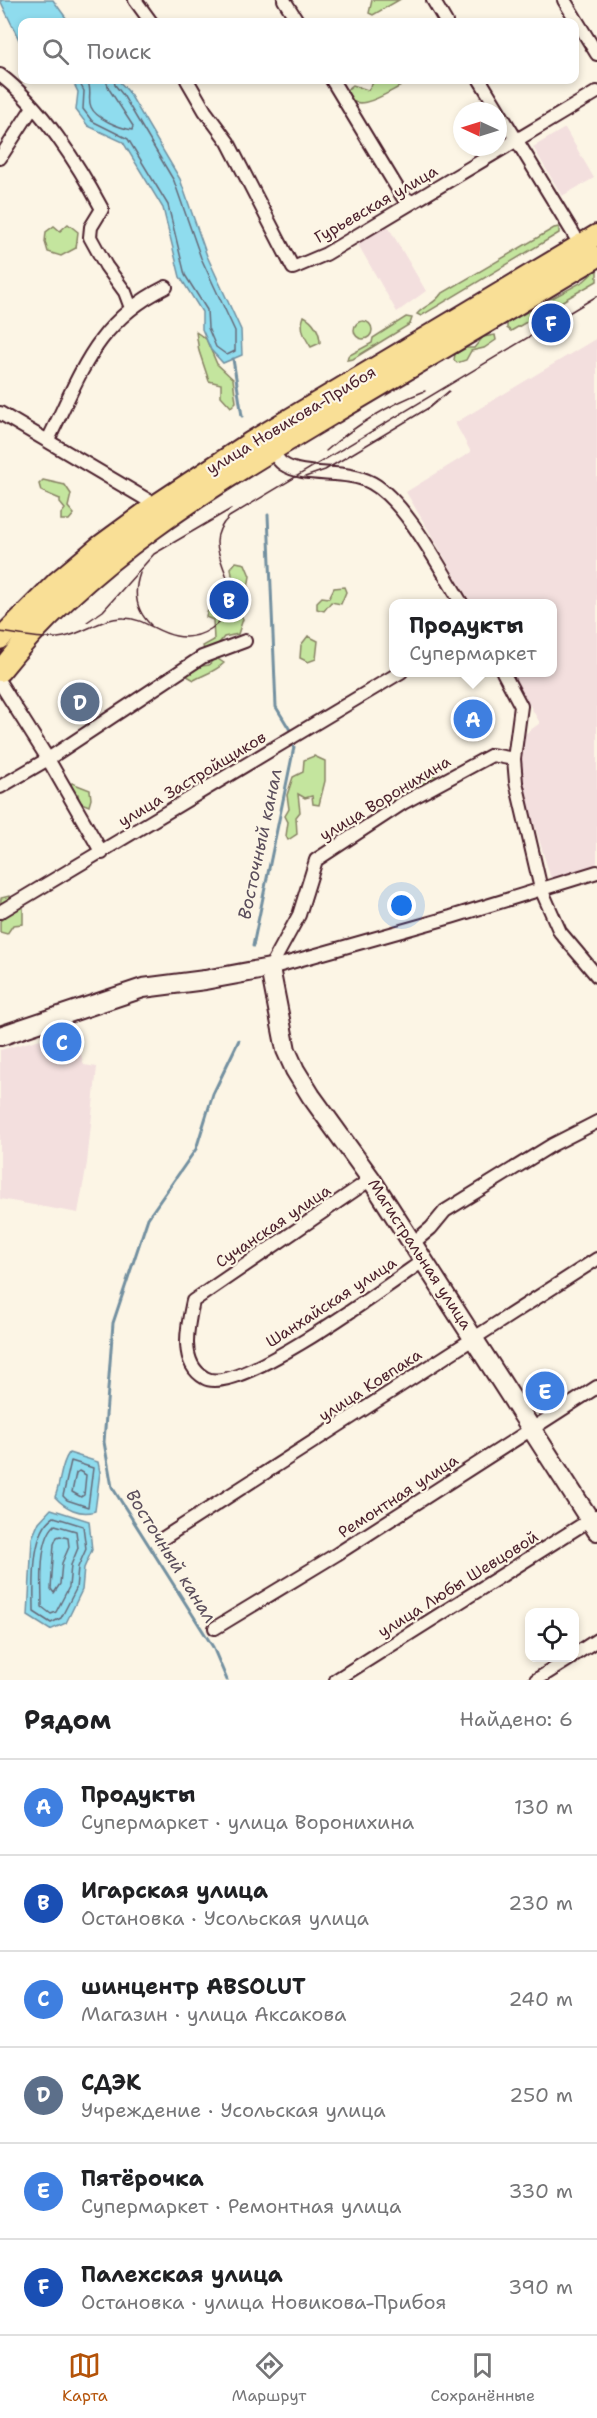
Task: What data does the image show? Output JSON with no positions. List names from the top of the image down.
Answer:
{
  "streets": {
    "main road": ["улица Новикова-Прибоя"],
    "street": [
      "Гурьевская улица",
      "улица Застройщиков",
      "улица Воронихина",
      "Сучанская улица",
      "Магистральная улица",
      "Шанхайская улица",
      "улица Ковпака",
      "Ремонтная улица",
      "улица Любы Шевцовой"
    ]
  },
  "crossings": [
    ["улица Воронихина", "Магистральная улица"],
    ["Сучанская улица", "Магистральная улица"],
    ["Сучанская улица", "Шанхайская улица"],
    ["Магистральная улица", "Шанхайская улица"],
    ["Магистральная улица", "улица Ковпака"],
    ["Магистральная улица", "Ремонтная улица"],
    ["Магистральная улица", "улица Любы Шевцовой"]
  ],
  "water": ["Восточный канал"],
  "north": "left",
  "page": {
    "search": "Поиск",
    "pins": [
      "F",
      "B",
      "D",
      "A",
      "C",
      "E"
    ],
    "popup": ["Продукты", "Супермаркет"],
    "heading": ["Рядом", "Найдено: 6"],
    "list": [
      {
        "mark": "A",
        "name": "Продукты",
        "note": "Супермаркет · улица Воронихина",
        "value": "130 m"
      },
      {
        "mark": "B",
        "name": "Игарская улица",
        "note": "Остановка · Усольская улица",
        "value": "230 m"
      },
      {
        "mark": "C",
        "name": "шинцентр ABSOLUT",
        "note": "Магазин · улица Аксакова",
        "value": "240 m"
      },
      {
        "mark": "D",
        "name": "СДЭК",
        "note": "Учреждение · Усольская улица",
        "value": "250 m"
      },
      {
        "mark": "E",
        "name": "Пятёрочка",
        "note": "Супермаркет · Ремонтная улица",
        "value": "330 m"
      },
      {
        "mark": "F",
        "name": "Палехская улица",
        "note": "Остановка · улица Новикова-Прибоя",
        "value": "390 m"
      }
    ],
    "nav": ["Карта", "Маршрут", "Сохранённые"]
  }
}
